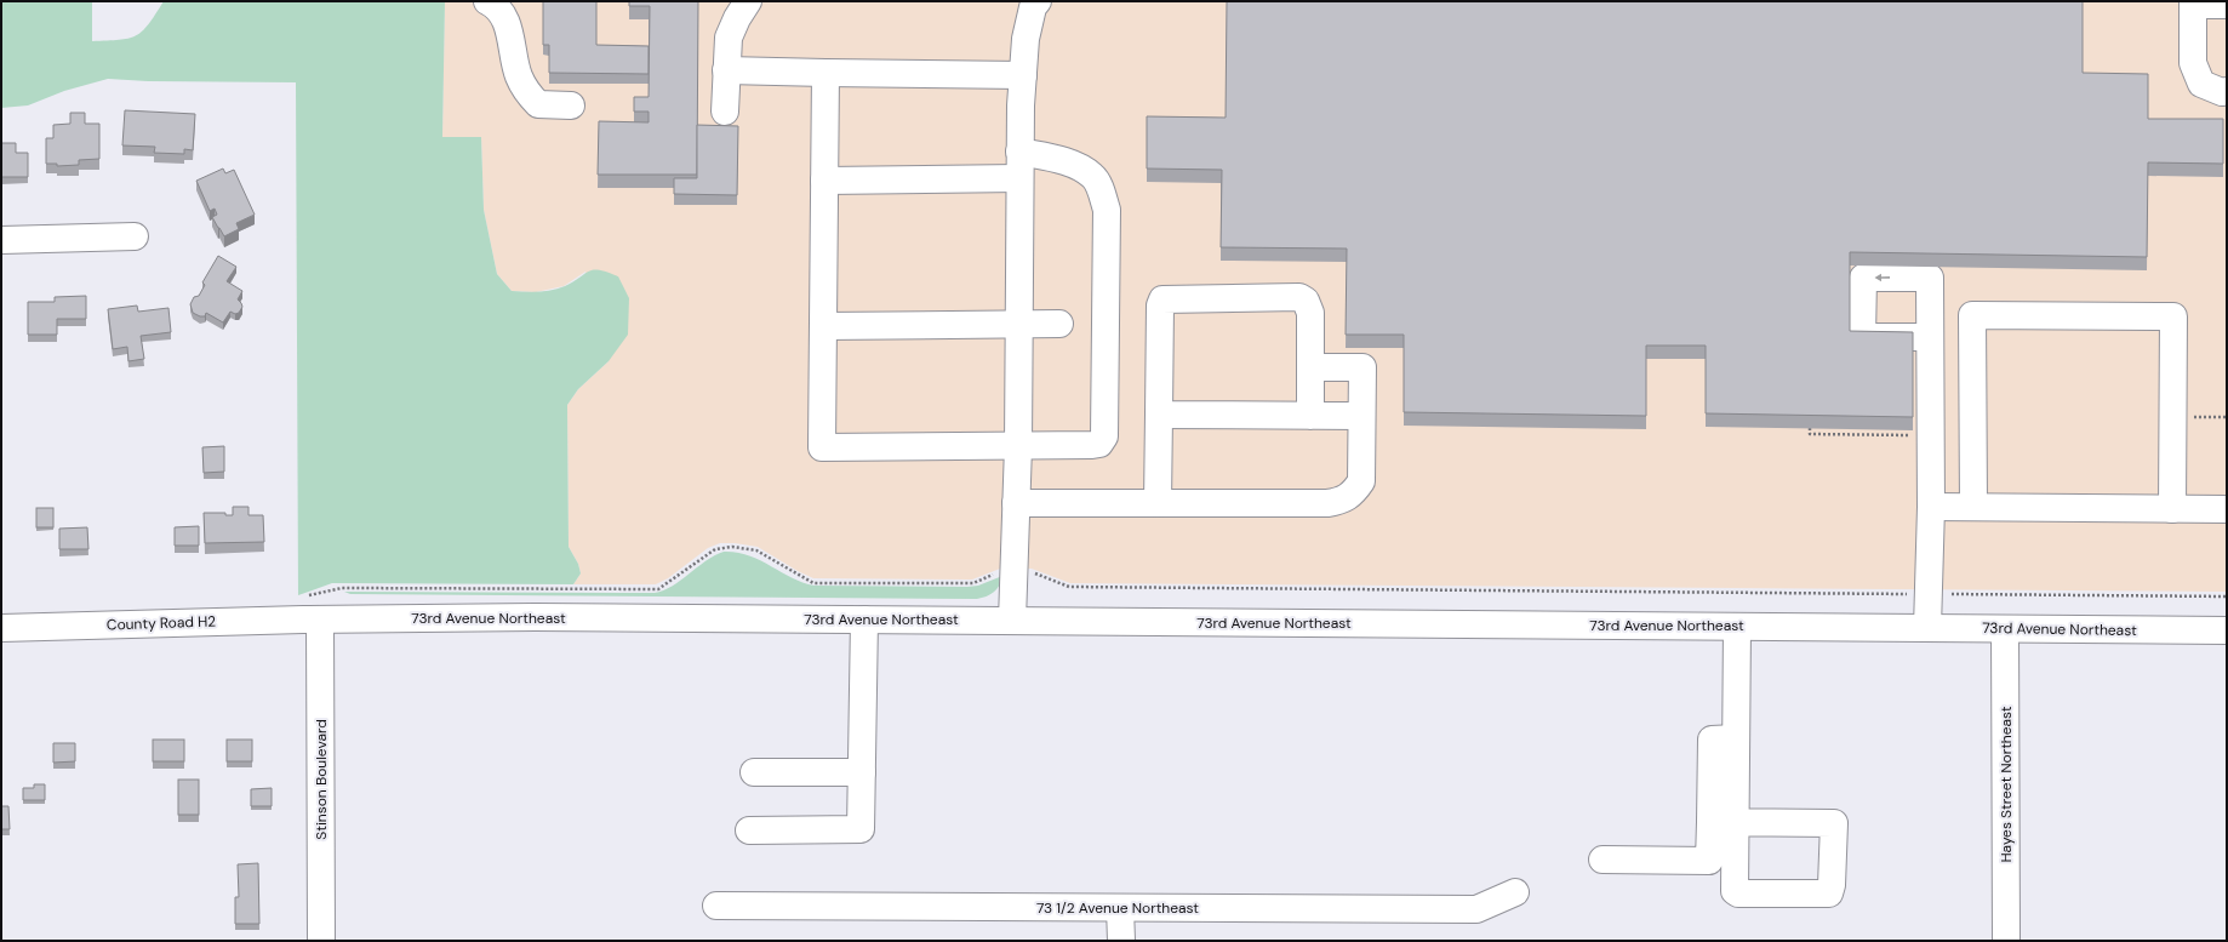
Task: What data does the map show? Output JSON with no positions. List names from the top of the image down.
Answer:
{
  "streets": {
    "street": [
      "73rd Avenue Northeast",
      "County Road H2",
      "Stinson Boulevard",
      "Hayes Street Northeast",
      "73 1/2 Avenue Northeast"
    ]
  },
  "crossings": [
    ["73rd Avenue Northeast", "County Road H2"],
    ["73rd Avenue Northeast", "Stinson Boulevard"],
    ["73rd Avenue Northeast", "Hayes Street Northeast"],
    ["County Road H2", "Stinson Boulevard"]
  ]
}
